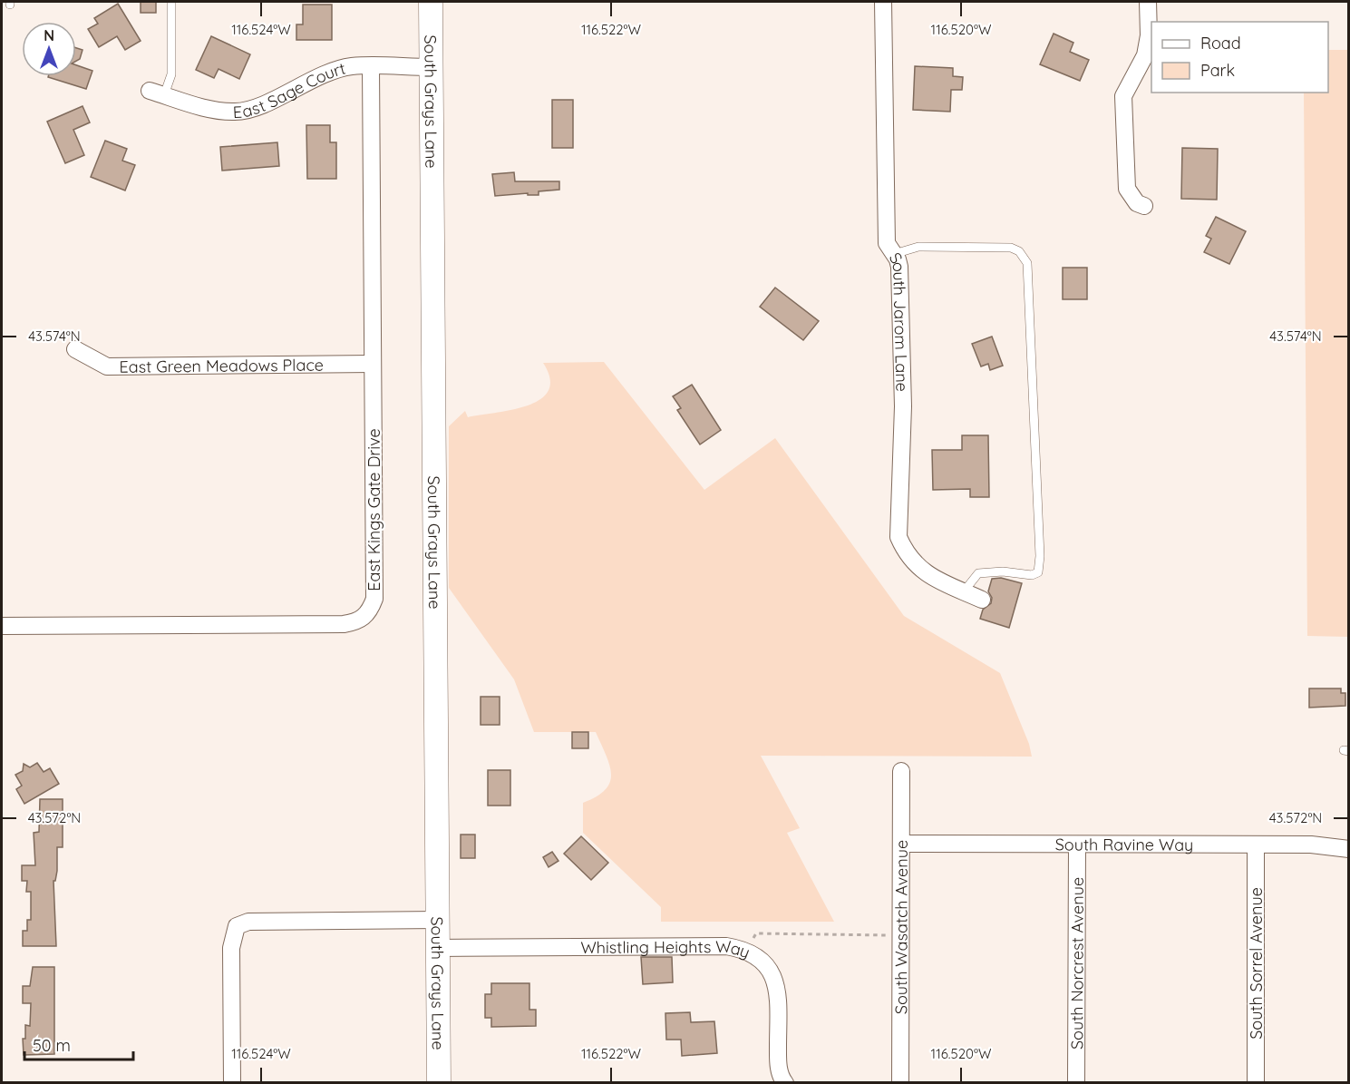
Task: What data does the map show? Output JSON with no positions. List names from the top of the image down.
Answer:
{
  "streets": {
    "street": [
      "East Sage Court",
      "South Grays Lane",
      "South Jarom Lane",
      "East Green Meadows Place",
      "East Kings Gate Drive",
      "South Ravine Way",
      "South Wasatch Avenue",
      "Whistling Heights Way",
      "South Norcrest Avenue",
      "South Sorrel Avenue"
    ]
  },
  "crossings": [
    ["East Sage Court", "South Grays Lane"],
    ["East Sage Court", "East Kings Gate Drive"],
    ["South Grays Lane", "Whistling Heights Way"],
    ["East Green Meadows Place", "East Kings Gate Drive"],
    ["South Ravine Way", "South Wasatch Avenue"],
    ["South Ravine Way", "South Norcrest Avenue"],
    ["South Ravine Way", "South Sorrel Avenue"]
  ],
  "legend": ["Road", "Park"],
  "scale_bar": "50 m",
  "north": "top",
  "coordinates": [
    "116.524°W",
    "116.522°W",
    "116.520°W",
    "43.574°N",
    "43.572°N"
  ]
}
